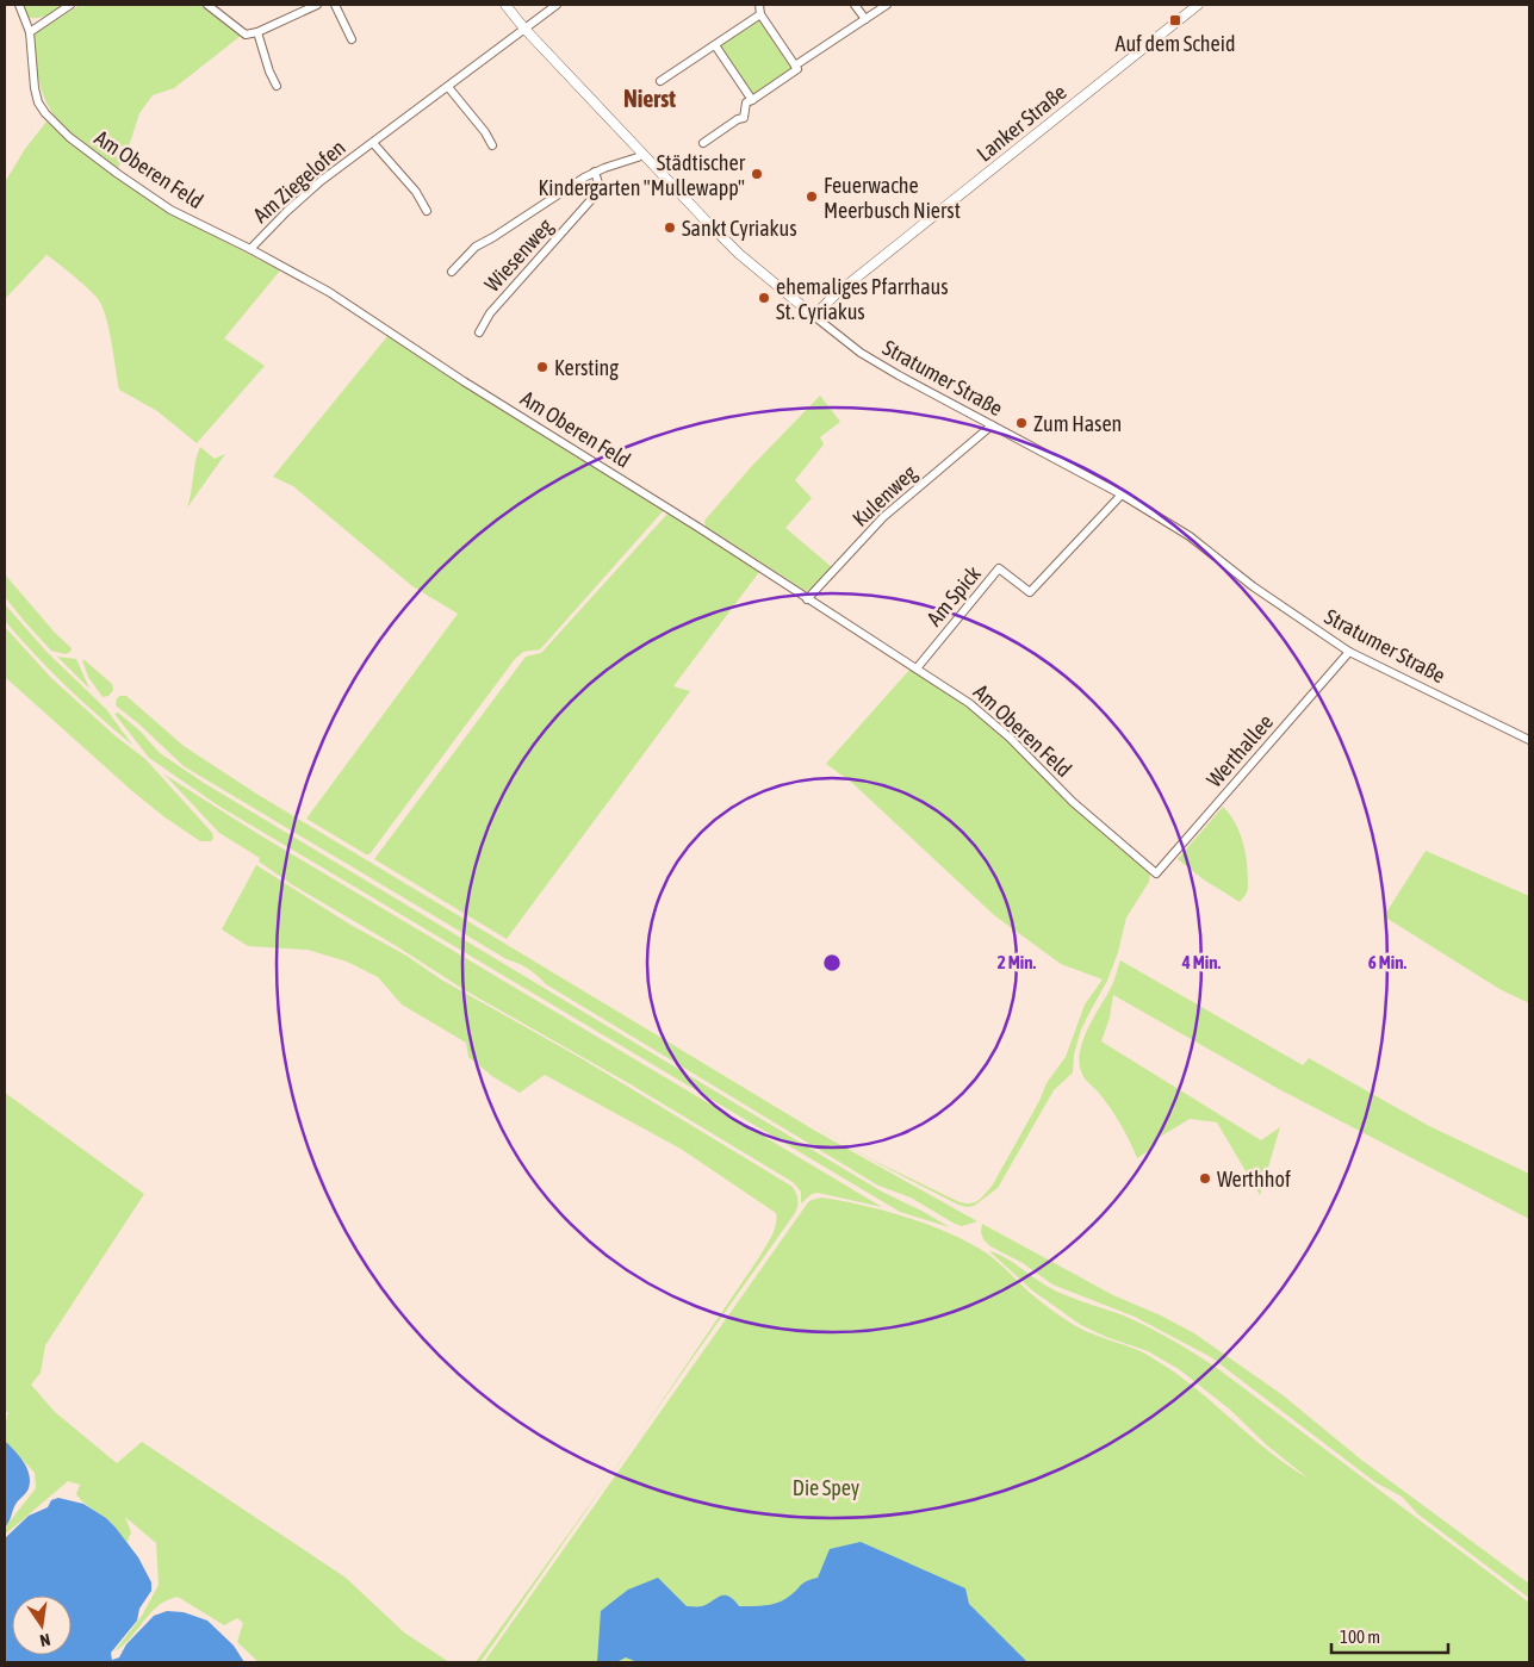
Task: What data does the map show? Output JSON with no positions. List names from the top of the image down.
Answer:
{
  "streets": {
    "street": [
      "Lanker Straße",
      "Am Oberen Feld",
      "Am Ziegelofen",
      "Wiesenweg",
      "Stratumer Straße",
      "Kulenweg",
      "Am Spick",
      "Werthallee"
    ]
  },
  "crossings": [
    ["Lanker Straße", "Stratumer Straße"],
    ["Am Oberen Feld", "Am Ziegelofen"],
    ["Am Oberen Feld", "Kulenweg"],
    ["Am Oberen Feld", "Am Spick"],
    ["Am Oberen Feld", "Werthallee"],
    ["Am Ziegelofen", "Stratumer Straße"],
    ["Wiesenweg", "Stratumer Straße"],
    ["Stratumer Straße", "Kulenweg"],
    ["Stratumer Straße", "Am Spick"],
    ["Stratumer Straße", "Werthallee"]
  ],
  "districts": ["Nierst"],
  "parks": ["Die Spey"],
  "places": {
    "transit": ["Auf dem Scheid"],
    "other": [
      "Städtischer Kindergarten \"Mullewapp\"",
      "Feuerwache Meerbusch Nierst",
      "Sankt Cyriakus",
      "ehemaliges Pfarrhaus St. Cyriakus",
      "Kersting",
      "Zum Hasen",
      "Werthhof"
    ]
  },
  "scale_bar": "100 m",
  "north": "bottom",
  "rings": ["2 Min.", "4 Min.", "6 Min."]
}
